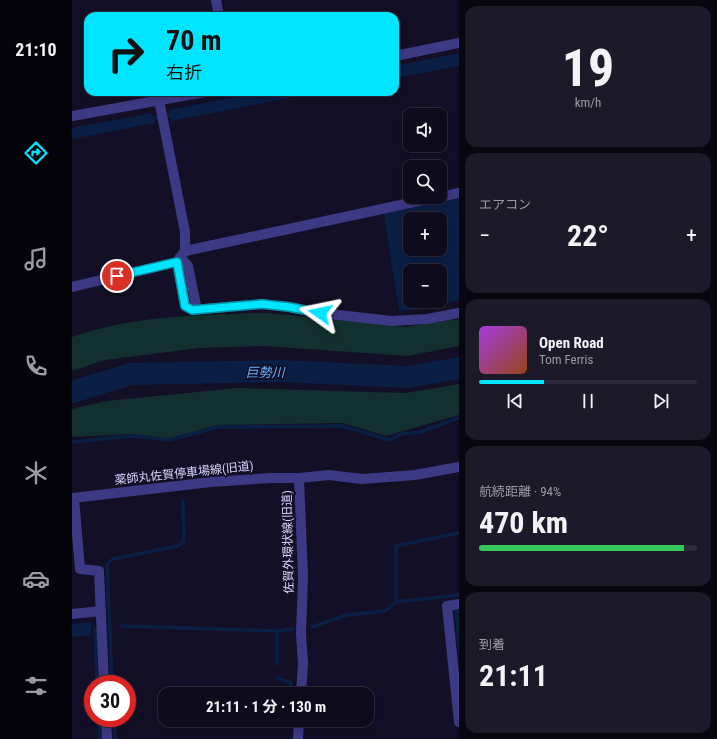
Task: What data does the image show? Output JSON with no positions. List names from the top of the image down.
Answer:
{
  "streets": {
    "street": ["薬師丸佐賀停車場線(旧道)", "佐賀外環状線(旧道)"]
  },
  "crossings": [
    ["薬師丸佐賀停車場線(旧道)", "佐賀外環状線(旧道)"]
  ],
  "water": ["巨勢川"],
  "page": {
    "tabs": "21:10",
    "tile": [
      ["19", "km/h"],
      "エアコン",
      ["航続距離 · 94%", "470 km"],
      ["到着", "21:11"]
    ],
    "turn": ["70 m", "右折"],
    "map_buttons": ["+", "−"],
    "heat": ["−", "22°", "+"],
    "song": ["Open Road", "Tom Ferris"],
    "limit": "30",
    "trip": "21:11 · 1 分 · 130 m"
  }
}
